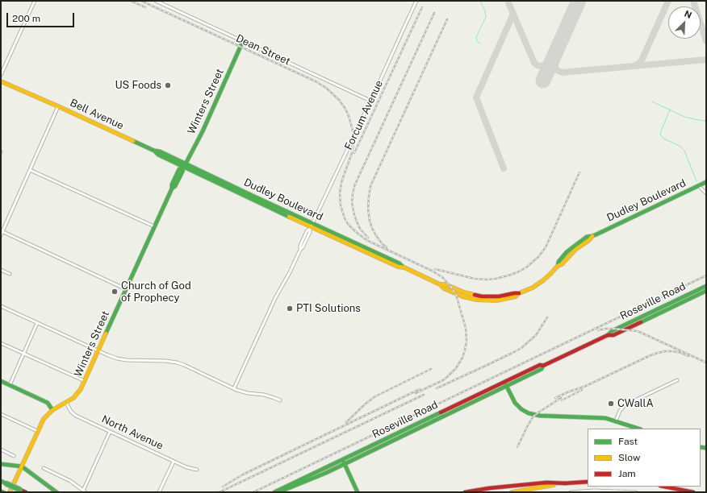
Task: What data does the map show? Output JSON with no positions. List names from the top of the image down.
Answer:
{
  "streets": {
    "main road": [
      "Winters Street",
      "Bell Avenue",
      "Dudley Boulevard",
      "Roseville Road"
    ],
    "street": ["Dean Street", "Forcum Avenue", "North Avenue"]
  },
  "crossings": [
    ["Dean Street", "Winters Street"],
    ["Dean Street", "Forcum Avenue"],
    ["Winters Street", "Dudley Boulevard"],
    ["Winters Street", "North Avenue"],
    ["Bell Avenue", "Dudley Boulevard"],
    ["Forcum Avenue", "Dudley Boulevard"]
  ],
  "places": [
    "US Foods",
    "Church of God of Prophecy",
    "PTI Solutions",
    "CWallA"
  ],
  "legend": ["Fast", "Slow", "Jam"],
  "scale_bar": "200 m",
  "north": "top right"
}
